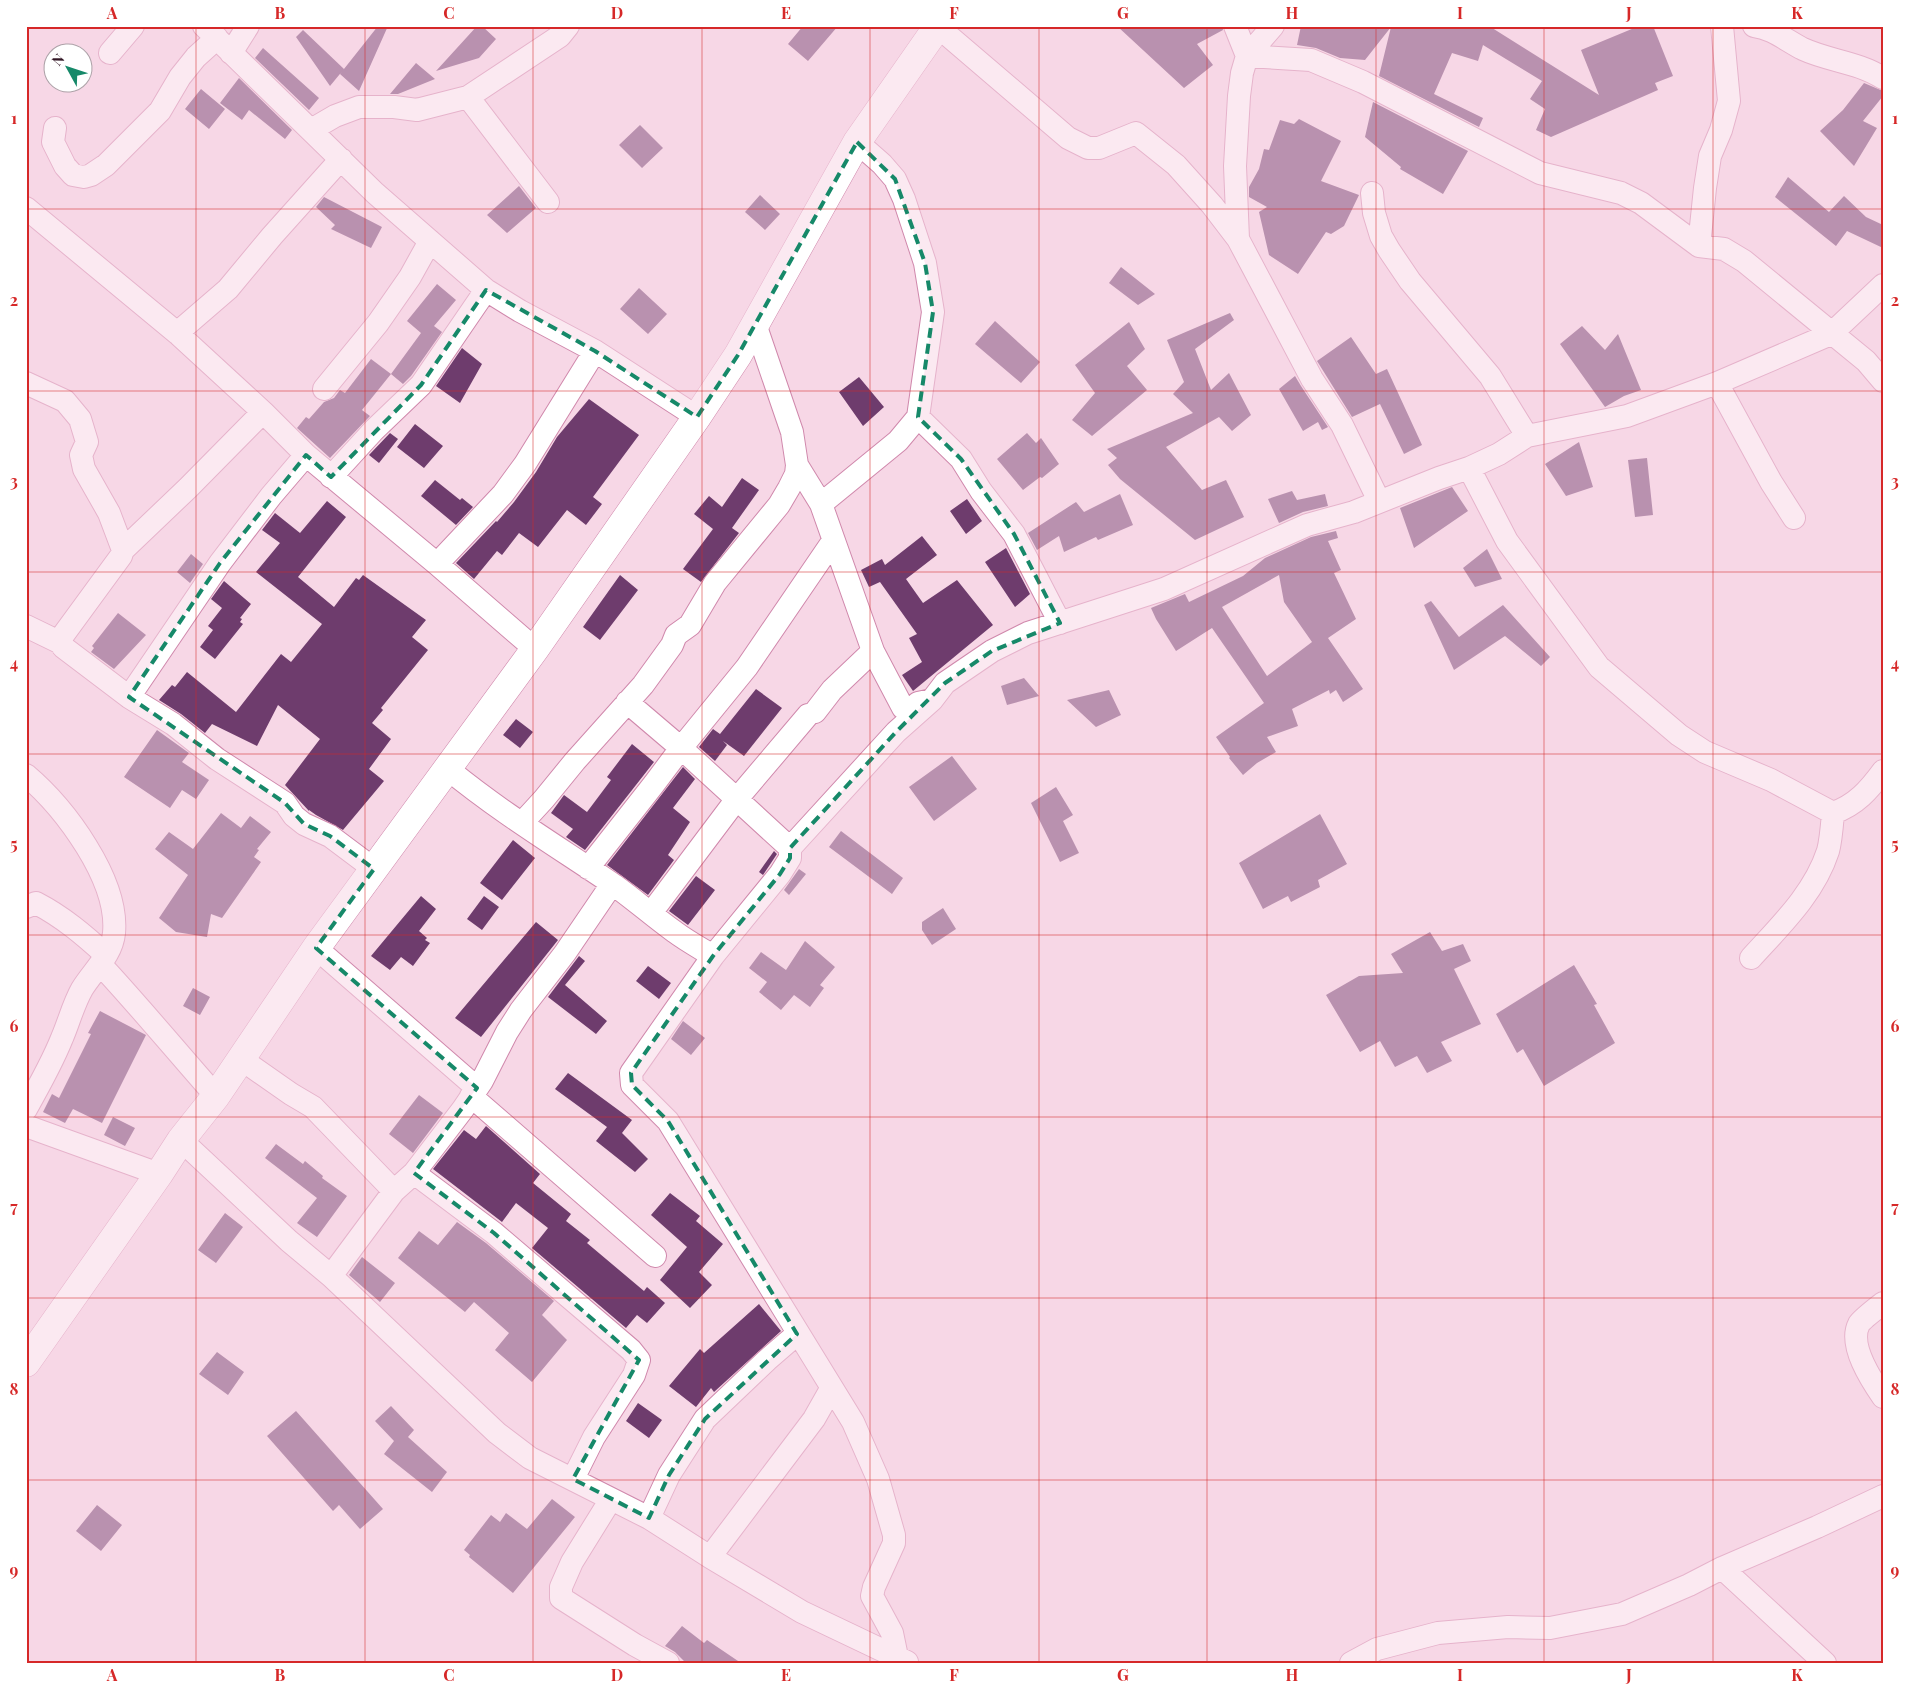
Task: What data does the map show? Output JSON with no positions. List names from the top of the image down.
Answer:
{
  "north": "top left",
  "grid": {
    "columns": [
      "A",
      "B",
      "C",
      "D",
      "E",
      "F",
      "G",
      "H",
      "I",
      "J",
      "K"
    ],
    "rows": [
      "1",
      "2",
      "3",
      "4",
      "5",
      "6",
      "7",
      "8",
      "9"
    ]
  }
}
